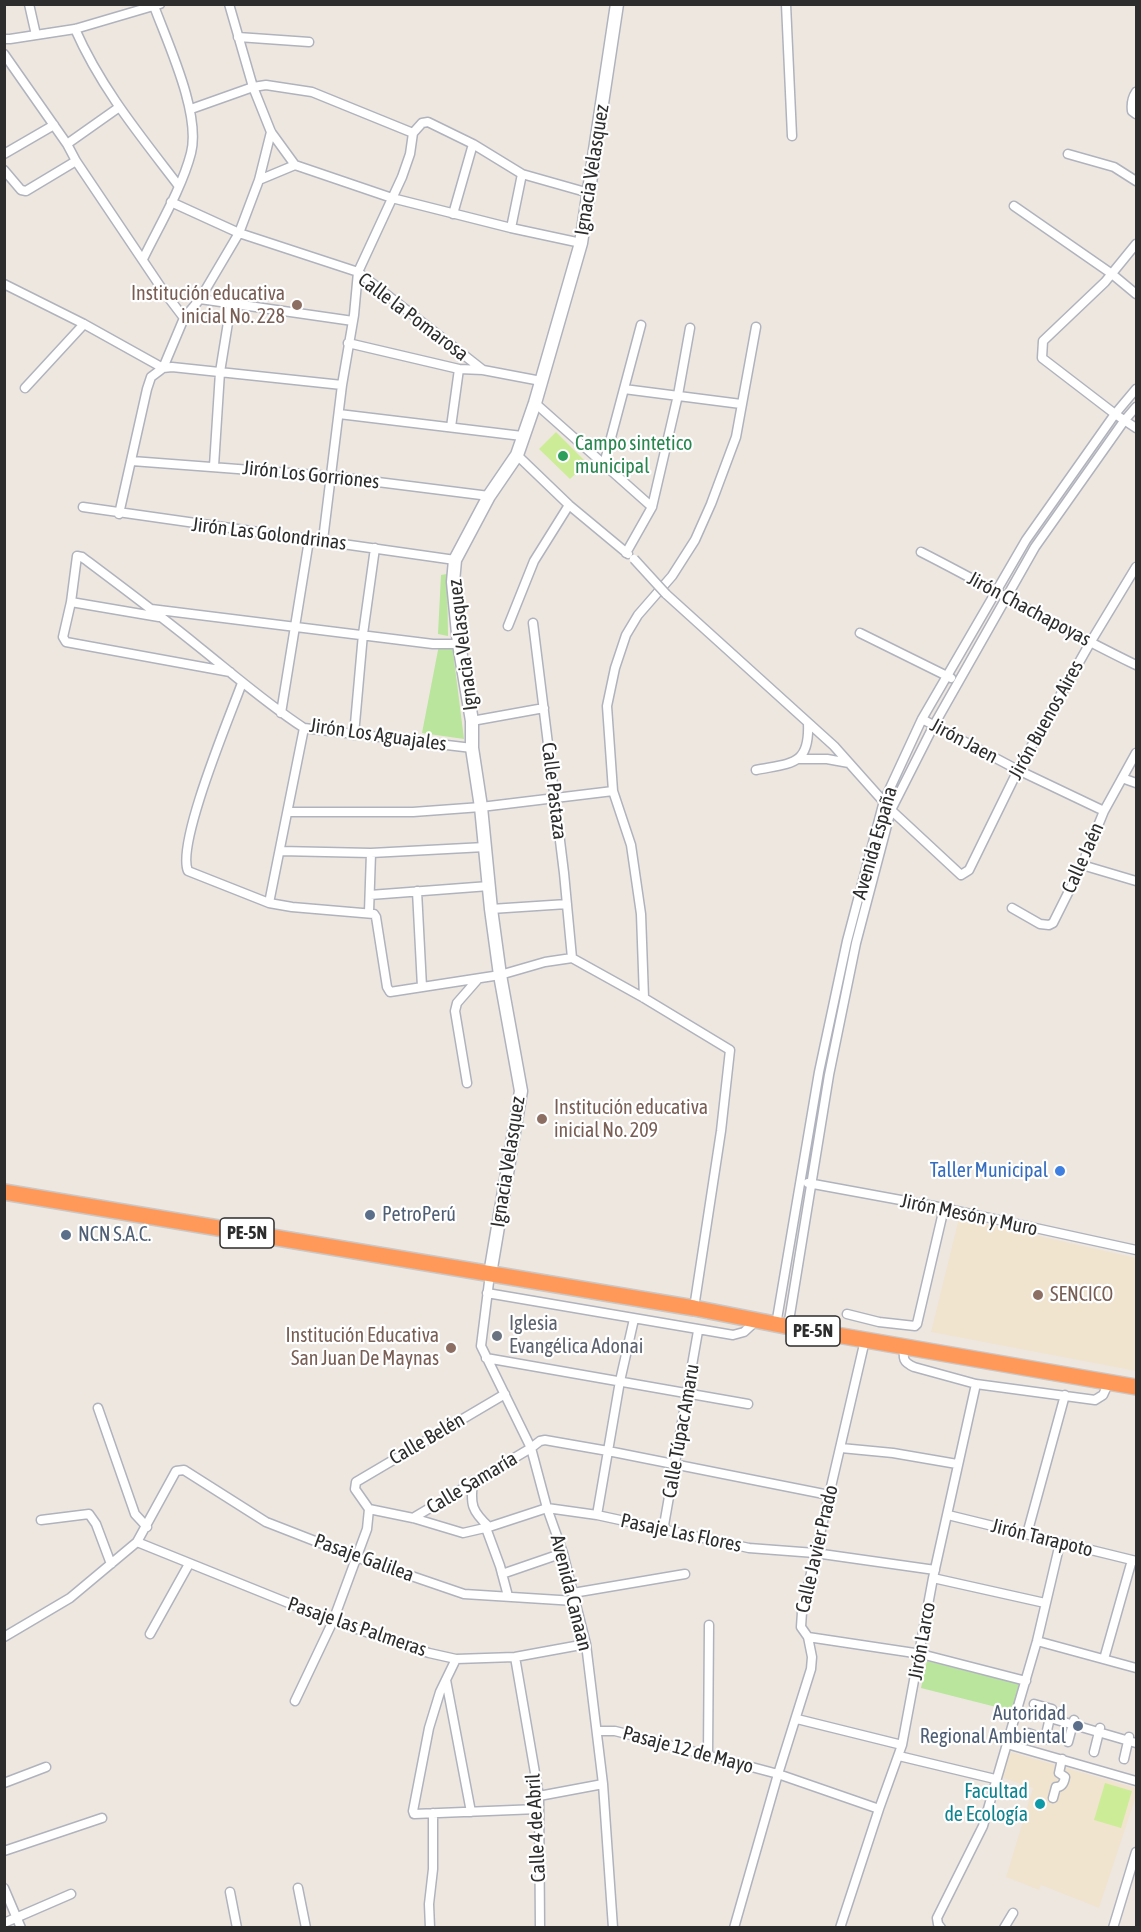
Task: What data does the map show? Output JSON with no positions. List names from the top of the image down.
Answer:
{
  "streets": {
    "highway": ["PE-5N"],
    "main road": ["Ignacia Velasquez"],
    "street": [
      "Calle la Pomarosa",
      "Jirón Los Gorriones",
      "Jirón Las Golondrinas",
      "Jirón Chachapoyas",
      "Jirón Buenos Aires",
      "Jirón Los Aguajales",
      "Jirón Jaen",
      "Calle Pastaza",
      "Avenida España",
      "Calle Jaén",
      "Jirón Mesón y Muro",
      "Calle Túpac Amaru",
      "Calle Belén",
      "Calle Samaría",
      "Pasaje Las Flores",
      "Jirón Tarapoto",
      "Calle Javier Prado",
      "Pasaje Galilea",
      "Avenida Canaan",
      "Pasaje las Palmeras",
      "Jirón Larco",
      "Pasaje 12 de Mayo",
      "Calle 4 de Abril"
    ]
  },
  "crossings": [
    ["Ignacia Velasquez", "Jirón Los Gorriones"],
    ["Ignacia Velasquez", "Jirón Las Golondrinas"],
    ["Ignacia Velasquez", "Jirón Los Aguajales"],
    ["Ignacia Velasquez", "PE-5N"],
    ["Ignacia Velasquez", "Avenida Canaan"],
    ["Jirón Chachapoyas", "Jirón Buenos Aires"],
    ["Jirón Chachapoyas", "Avenida España"],
    ["Jirón Buenos Aires", "Jirón Jaen"],
    ["Jirón Buenos Aires", "Avenida España"],
    ["Jirón Jaen", "Avenida España"],
    ["Jirón Jaen", "Calle Jaén"],
    ["Avenida España", "Jirón Mesón y Muro"],
    ["Avenida España", "PE-5N"],
    ["PE-5N", "Calle Javier Prado"],
    ["PE-5N", "Avenida Canaan"],
    ["Calle Túpac Amaru", "Calle Samaría"],
    ["Calle Túpac Amaru", "Pasaje Las Flores"],
    ["Calle Belén", "Avenida Canaan"],
    ["Calle Samaría", "Calle Javier Prado"],
    ["Calle Samaría", "Avenida Canaan"],
    ["Pasaje Las Flores", "Calle Javier Prado"],
    ["Pasaje Las Flores", "Avenida Canaan"],
    ["Pasaje Las Flores", "Jirón Larco"],
    ["Jirón Tarapoto", "Jirón Larco"],
    ["Calle Javier Prado", "Pasaje 12 de Mayo"],
    ["Pasaje Galilea", "Avenida Canaan"],
    ["Avenida Canaan", "Pasaje las Palmeras"],
    ["Avenida Canaan", "Pasaje 12 de Mayo"],
    ["Pasaje las Palmeras", "Calle 4 de Abril"],
    ["Jirón Larco", "Pasaje 12 de Mayo"]
  ],
  "places": [
    "Institución educativa inicial No. 228",
    "Campo sintetico municipal",
    "Institución educativa inicial No. 209",
    "Taller Municipal",
    "PetroPerú",
    "NCN S.A.C.",
    "SENCICO",
    "Iglesia Evangélica Adonai",
    "Institución Educativa San Juan De Maynas",
    "Autoridad Regional Ambiental",
    "Facultad de Ecología"
  ]
}
